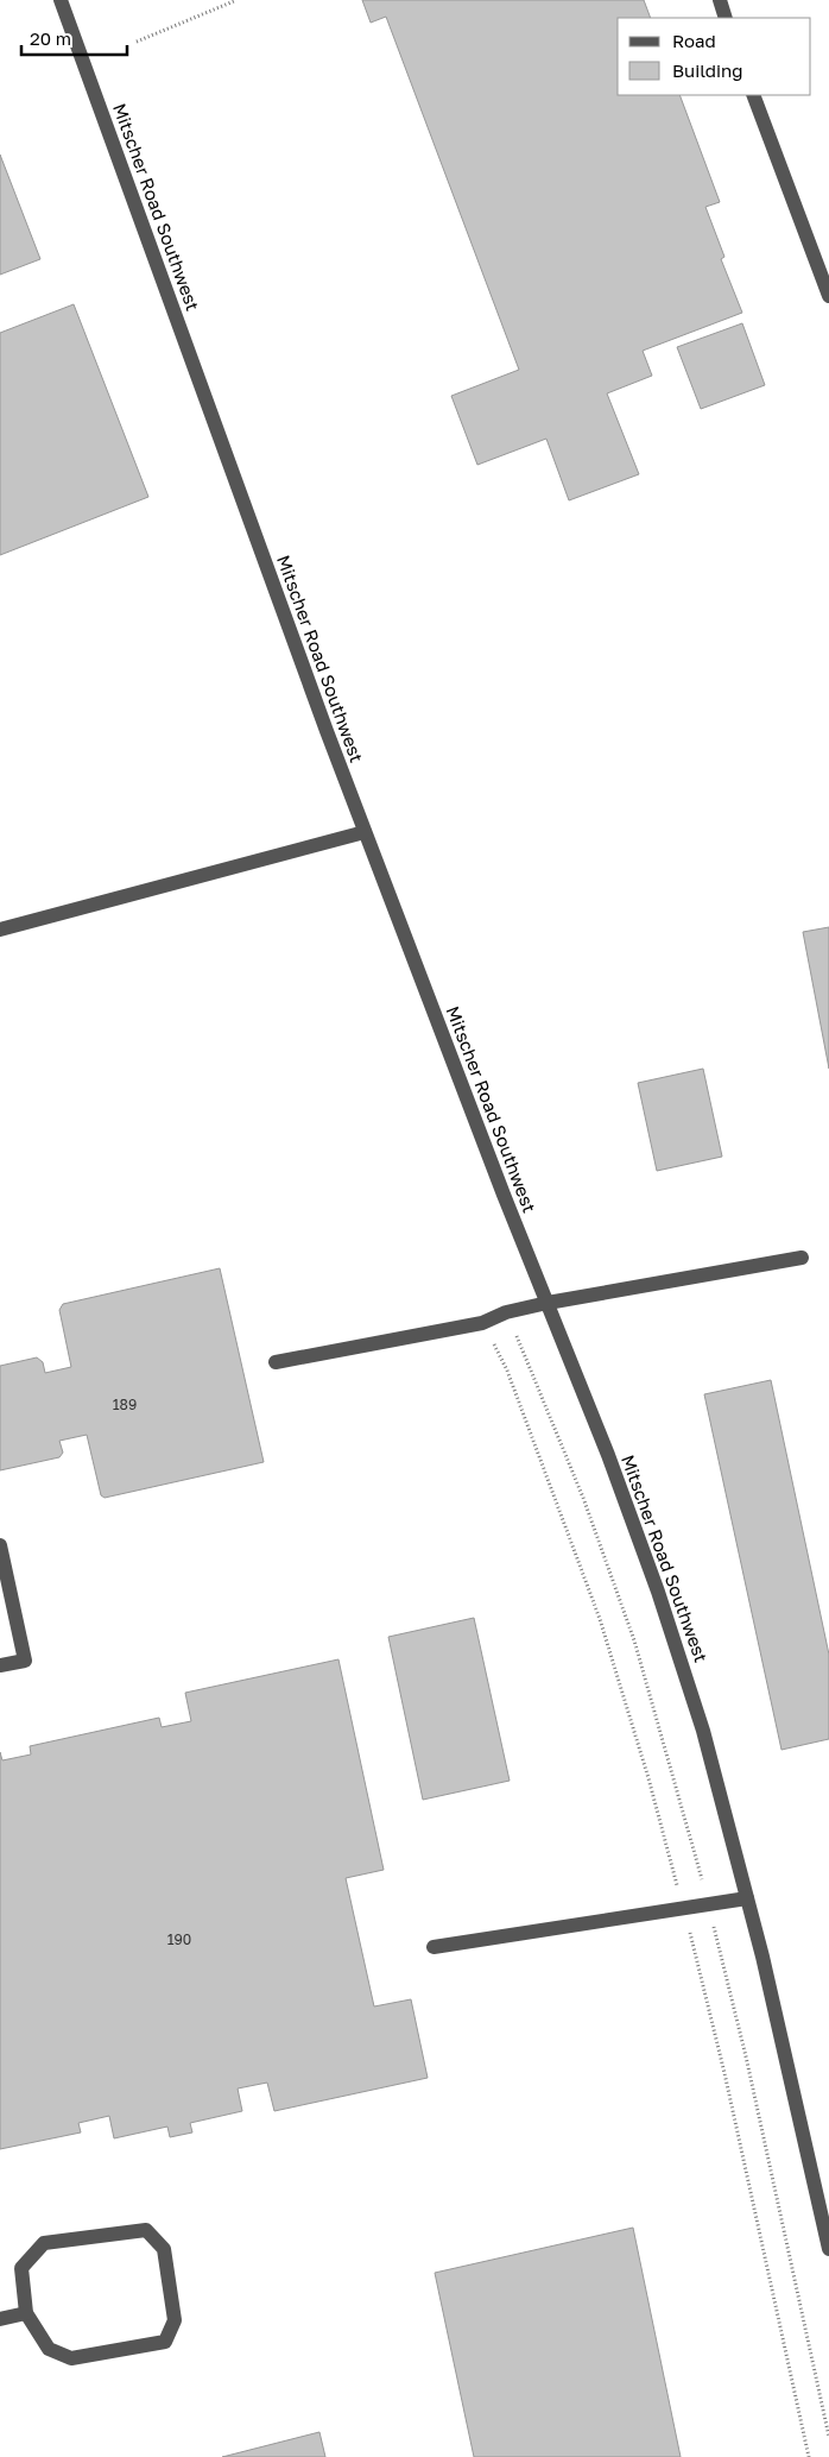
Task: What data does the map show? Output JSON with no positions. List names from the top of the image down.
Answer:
{
  "streets": {
    "street": ["Mitscher Road Southwest"]
  },
  "house_numbers": ["189", "190"],
  "legend": ["Road", "Building"],
  "scale_bar": "20 m"
}
